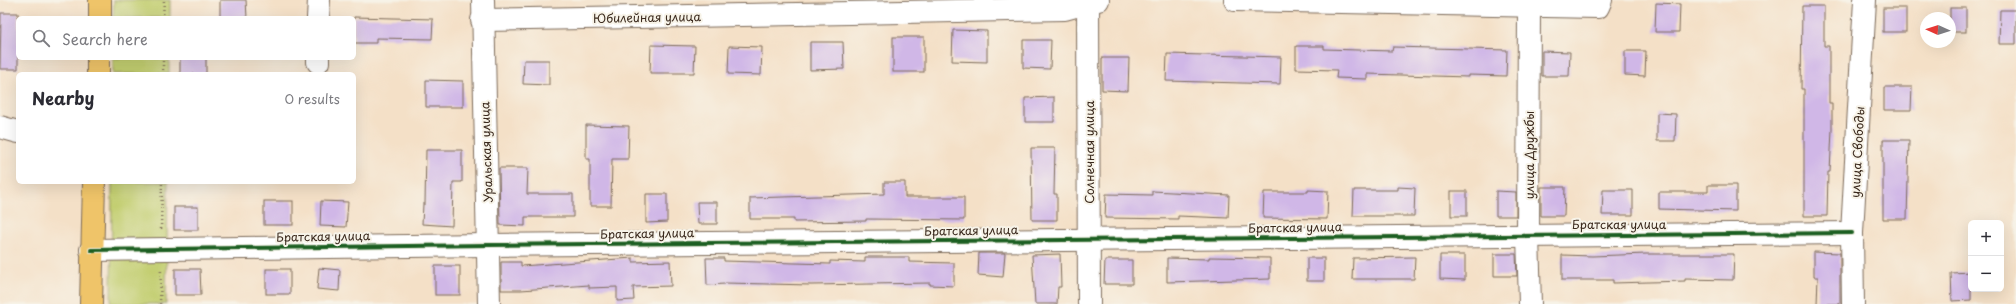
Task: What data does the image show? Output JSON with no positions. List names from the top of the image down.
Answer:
{
  "streets": {
    "street": [
      "Юбилейная улица",
      "Уральская улица",
      "Солнечная улица",
      "улица Свободы",
      "улица Дружбы",
      "Братская улица"
    ]
  },
  "crossings": [
    ["Юбилейная улица", "Уральская улица"],
    ["Юбилейная улица", "Солнечная улица"],
    ["Уральская улица", "Братская улица"],
    ["Солнечная улица", "Братская улица"],
    ["улица Свободы", "Братская улица"],
    ["улица Дружбы", "Братская улица"]
  ],
  "north": "left",
  "page": {
    "search": "Search here",
    "heading": ["Nearby", "0 results"],
    "map_buttons": ["+", "−"]
  }
}
